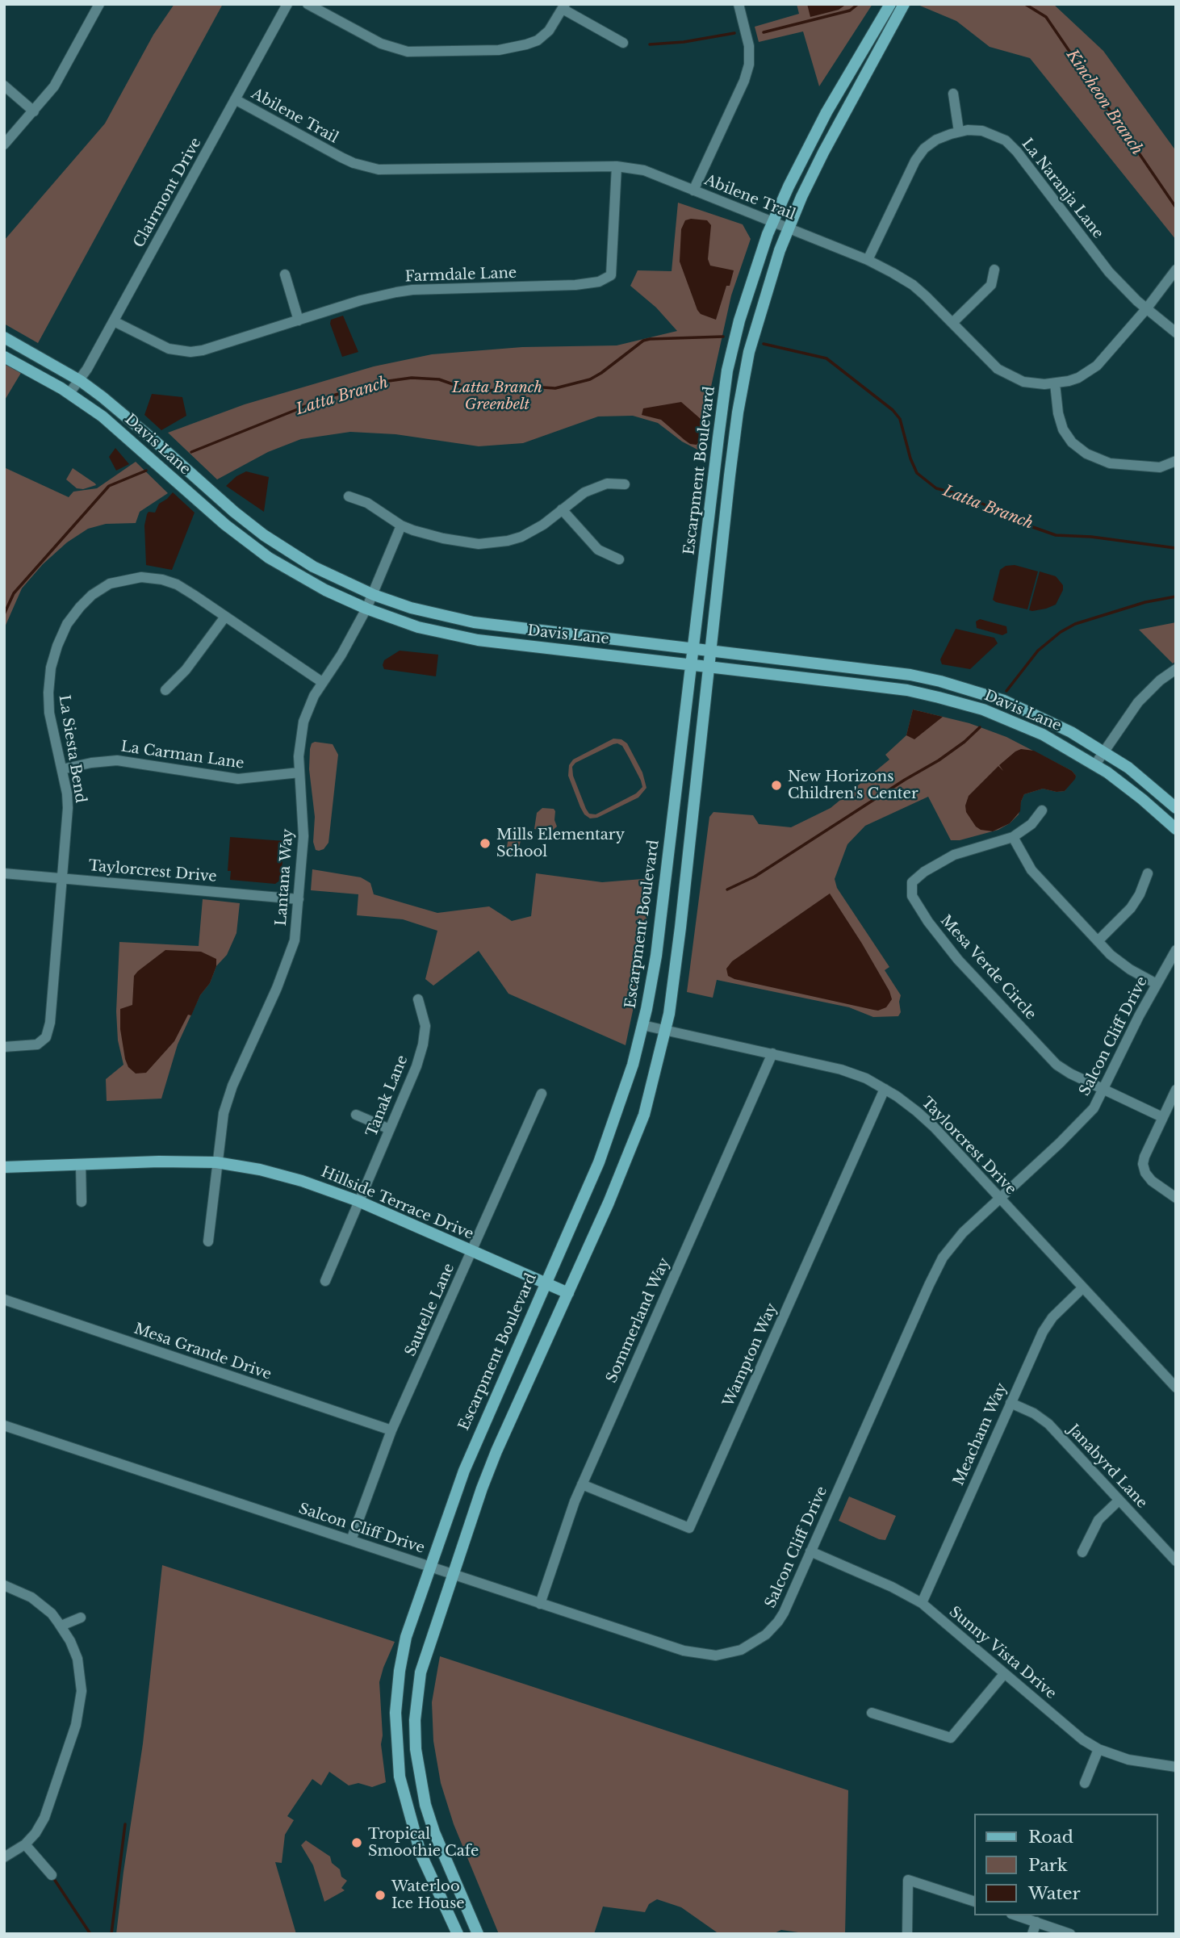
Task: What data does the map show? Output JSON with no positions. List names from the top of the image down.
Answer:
{
  "streets": {
    "main road": ["Davis Lane", "Escarpment Boulevard", "Hillside Terrace Drive"],
    "street": [
      "Abilene Trail",
      "La Naranja Lane",
      "Clairmont Drive",
      "Farmdale Lane",
      "La Siesta Bend",
      "La Carman Lane",
      "Taylorcrest Drive",
      "Lantana Way",
      "Mesa Verde Circle",
      "Salcon Cliff Drive",
      "Tanak Lane",
      "Sautelle Lane",
      "Sommerland Way",
      "Mesa Grande Drive",
      "Wampton Way",
      "Meacham Way",
      "Janabyrd Lane",
      "Sunny Vista Drive"
    ]
  },
  "crossings": [
    ["Abilene Trail", "La Naranja Lane"],
    ["Abilene Trail", "Clairmont Drive"],
    ["Abilene Trail", "Farmdale Lane"],
    ["Abilene Trail", "Escarpment Boulevard"],
    ["Clairmont Drive", "Farmdale Lane"],
    ["Clairmont Drive", "Davis Lane"],
    ["Davis Lane", "Escarpment Boulevard"],
    ["Davis Lane", "Lantana Way"],
    ["Escarpment Boulevard", "Taylorcrest Drive"],
    ["Escarpment Boulevard", "Salcon Cliff Drive"],
    ["Escarpment Boulevard", "Hillside Terrace Drive"],
    ["La Siesta Bend", "La Carman Lane"],
    ["La Siesta Bend", "Taylorcrest Drive"],
    ["La Siesta Bend", "Lantana Way"],
    ["La Carman Lane", "Lantana Way"],
    ["Taylorcrest Drive", "Lantana Way"],
    ["Taylorcrest Drive", "Salcon Cliff Drive"],
    ["Taylorcrest Drive", "Sommerland Way"],
    ["Taylorcrest Drive", "Wampton Way"],
    ["Taylorcrest Drive", "Meacham Way"],
    ["Lantana Way", "Hillside Terrace Drive"],
    ["Mesa Verde Circle", "Salcon Cliff Drive"],
    ["Salcon Cliff Drive", "Sautelle Lane"],
    ["Salcon Cliff Drive", "Sommerland Way"],
    ["Salcon Cliff Drive", "Sunny Vista Drive"],
    ["Tanak Lane", "Hillside Terrace Drive"],
    ["Hillside Terrace Drive", "Sautelle Lane"],
    ["Sautelle Lane", "Mesa Grande Drive"],
    ["Sommerland Way", "Wampton Way"],
    ["Meacham Way", "Janabyrd Lane"],
    ["Meacham Way", "Sunny Vista Drive"]
  ],
  "water": ["Kincheon Branch", "Latta Branch"],
  "parks": ["Latta Branch Greenbelt"],
  "places": [
    "New Horizons Children's Center",
    "Mills Elementary School",
    "Tropical Smoothie Cafe",
    "Waterloo Ice House"
  ],
  "legend": ["Road", "Park", "Water"]
}
